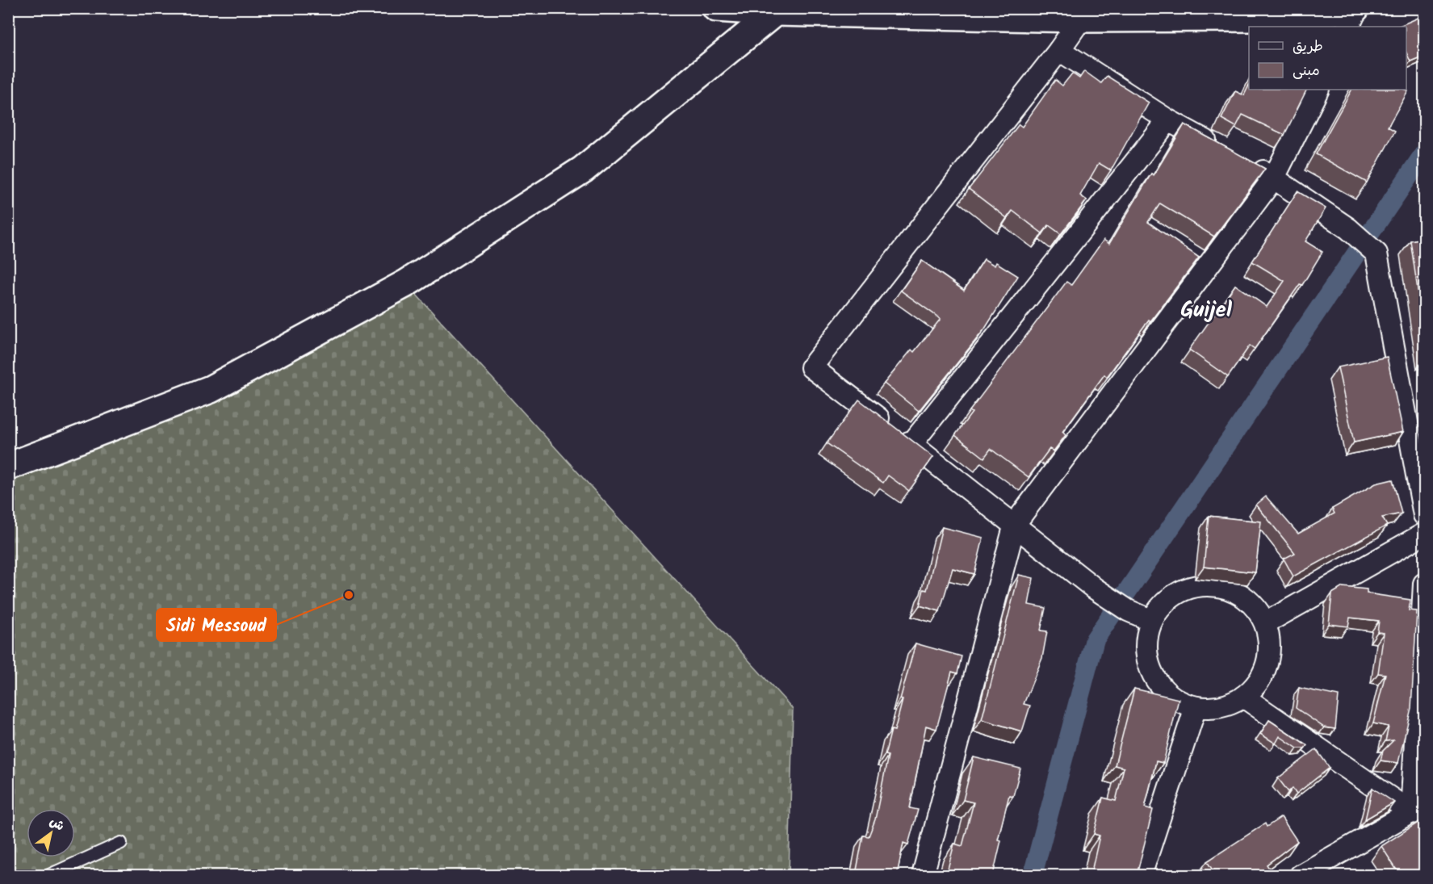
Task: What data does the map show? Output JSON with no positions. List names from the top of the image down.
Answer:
{
  "districts": ["Guijel"],
  "places": ["Sidi Messoud"],
  "legend": ["طريق", "مبنى"],
  "north": "top right"
}
